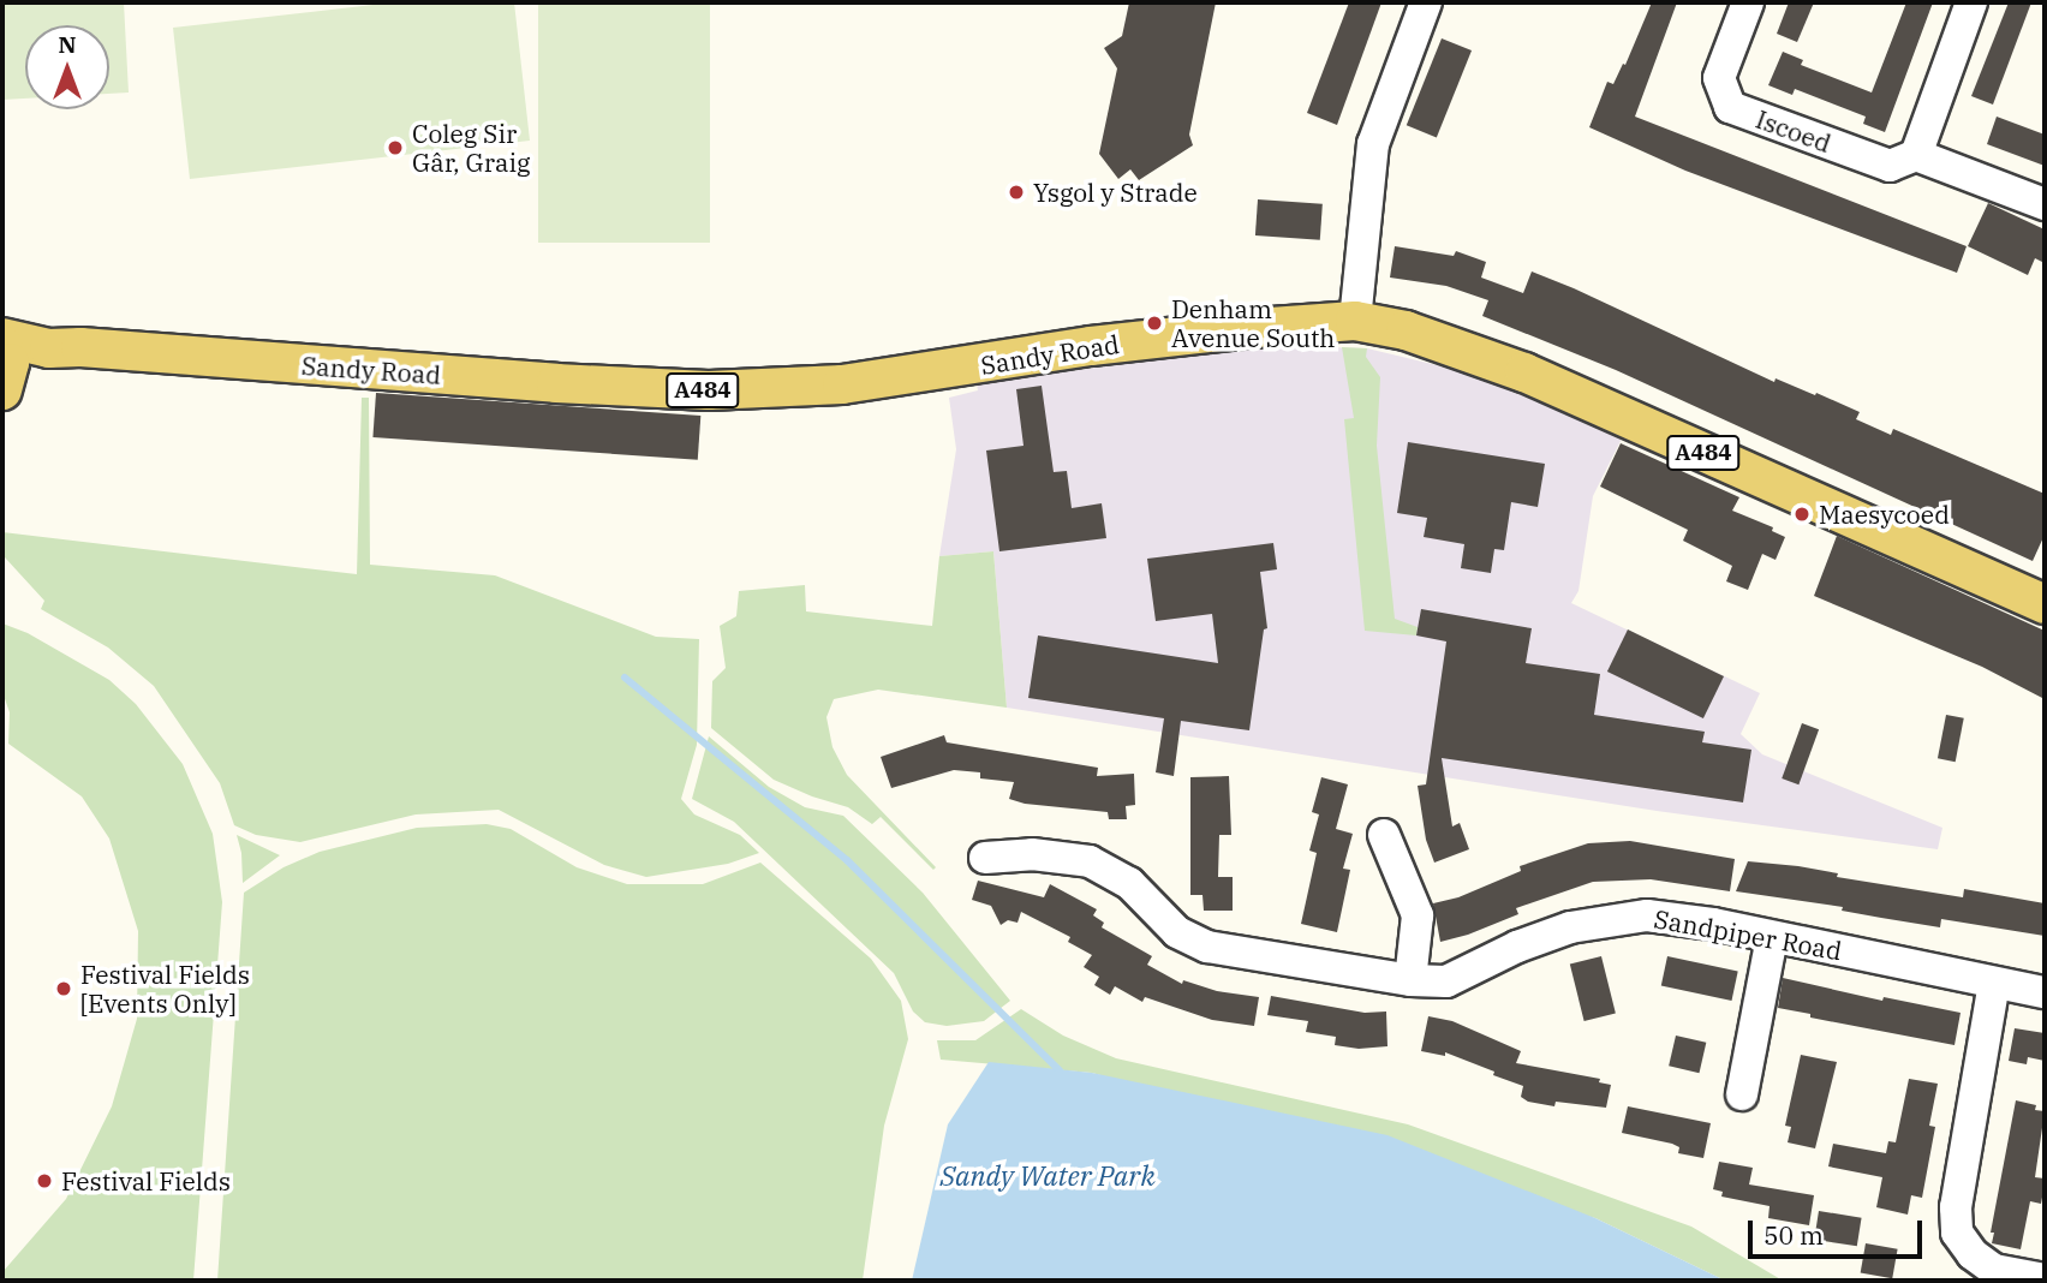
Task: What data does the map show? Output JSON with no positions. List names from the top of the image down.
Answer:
{
  "streets": {
    "main road": ["Sandy Road", "A484"],
    "street": ["Iscoed", "Sandpiper Road"]
  },
  "water": ["Sandy Water Park"],
  "places": [
    "Coleg Sir Gâr, Graig",
    "Ysgol y Strade",
    "Denham Avenue South",
    "Maesycoed",
    "Festival Fields [Events Only]",
    "Festival Fields"
  ],
  "scale_bar": "50 m",
  "north": "top"
}
